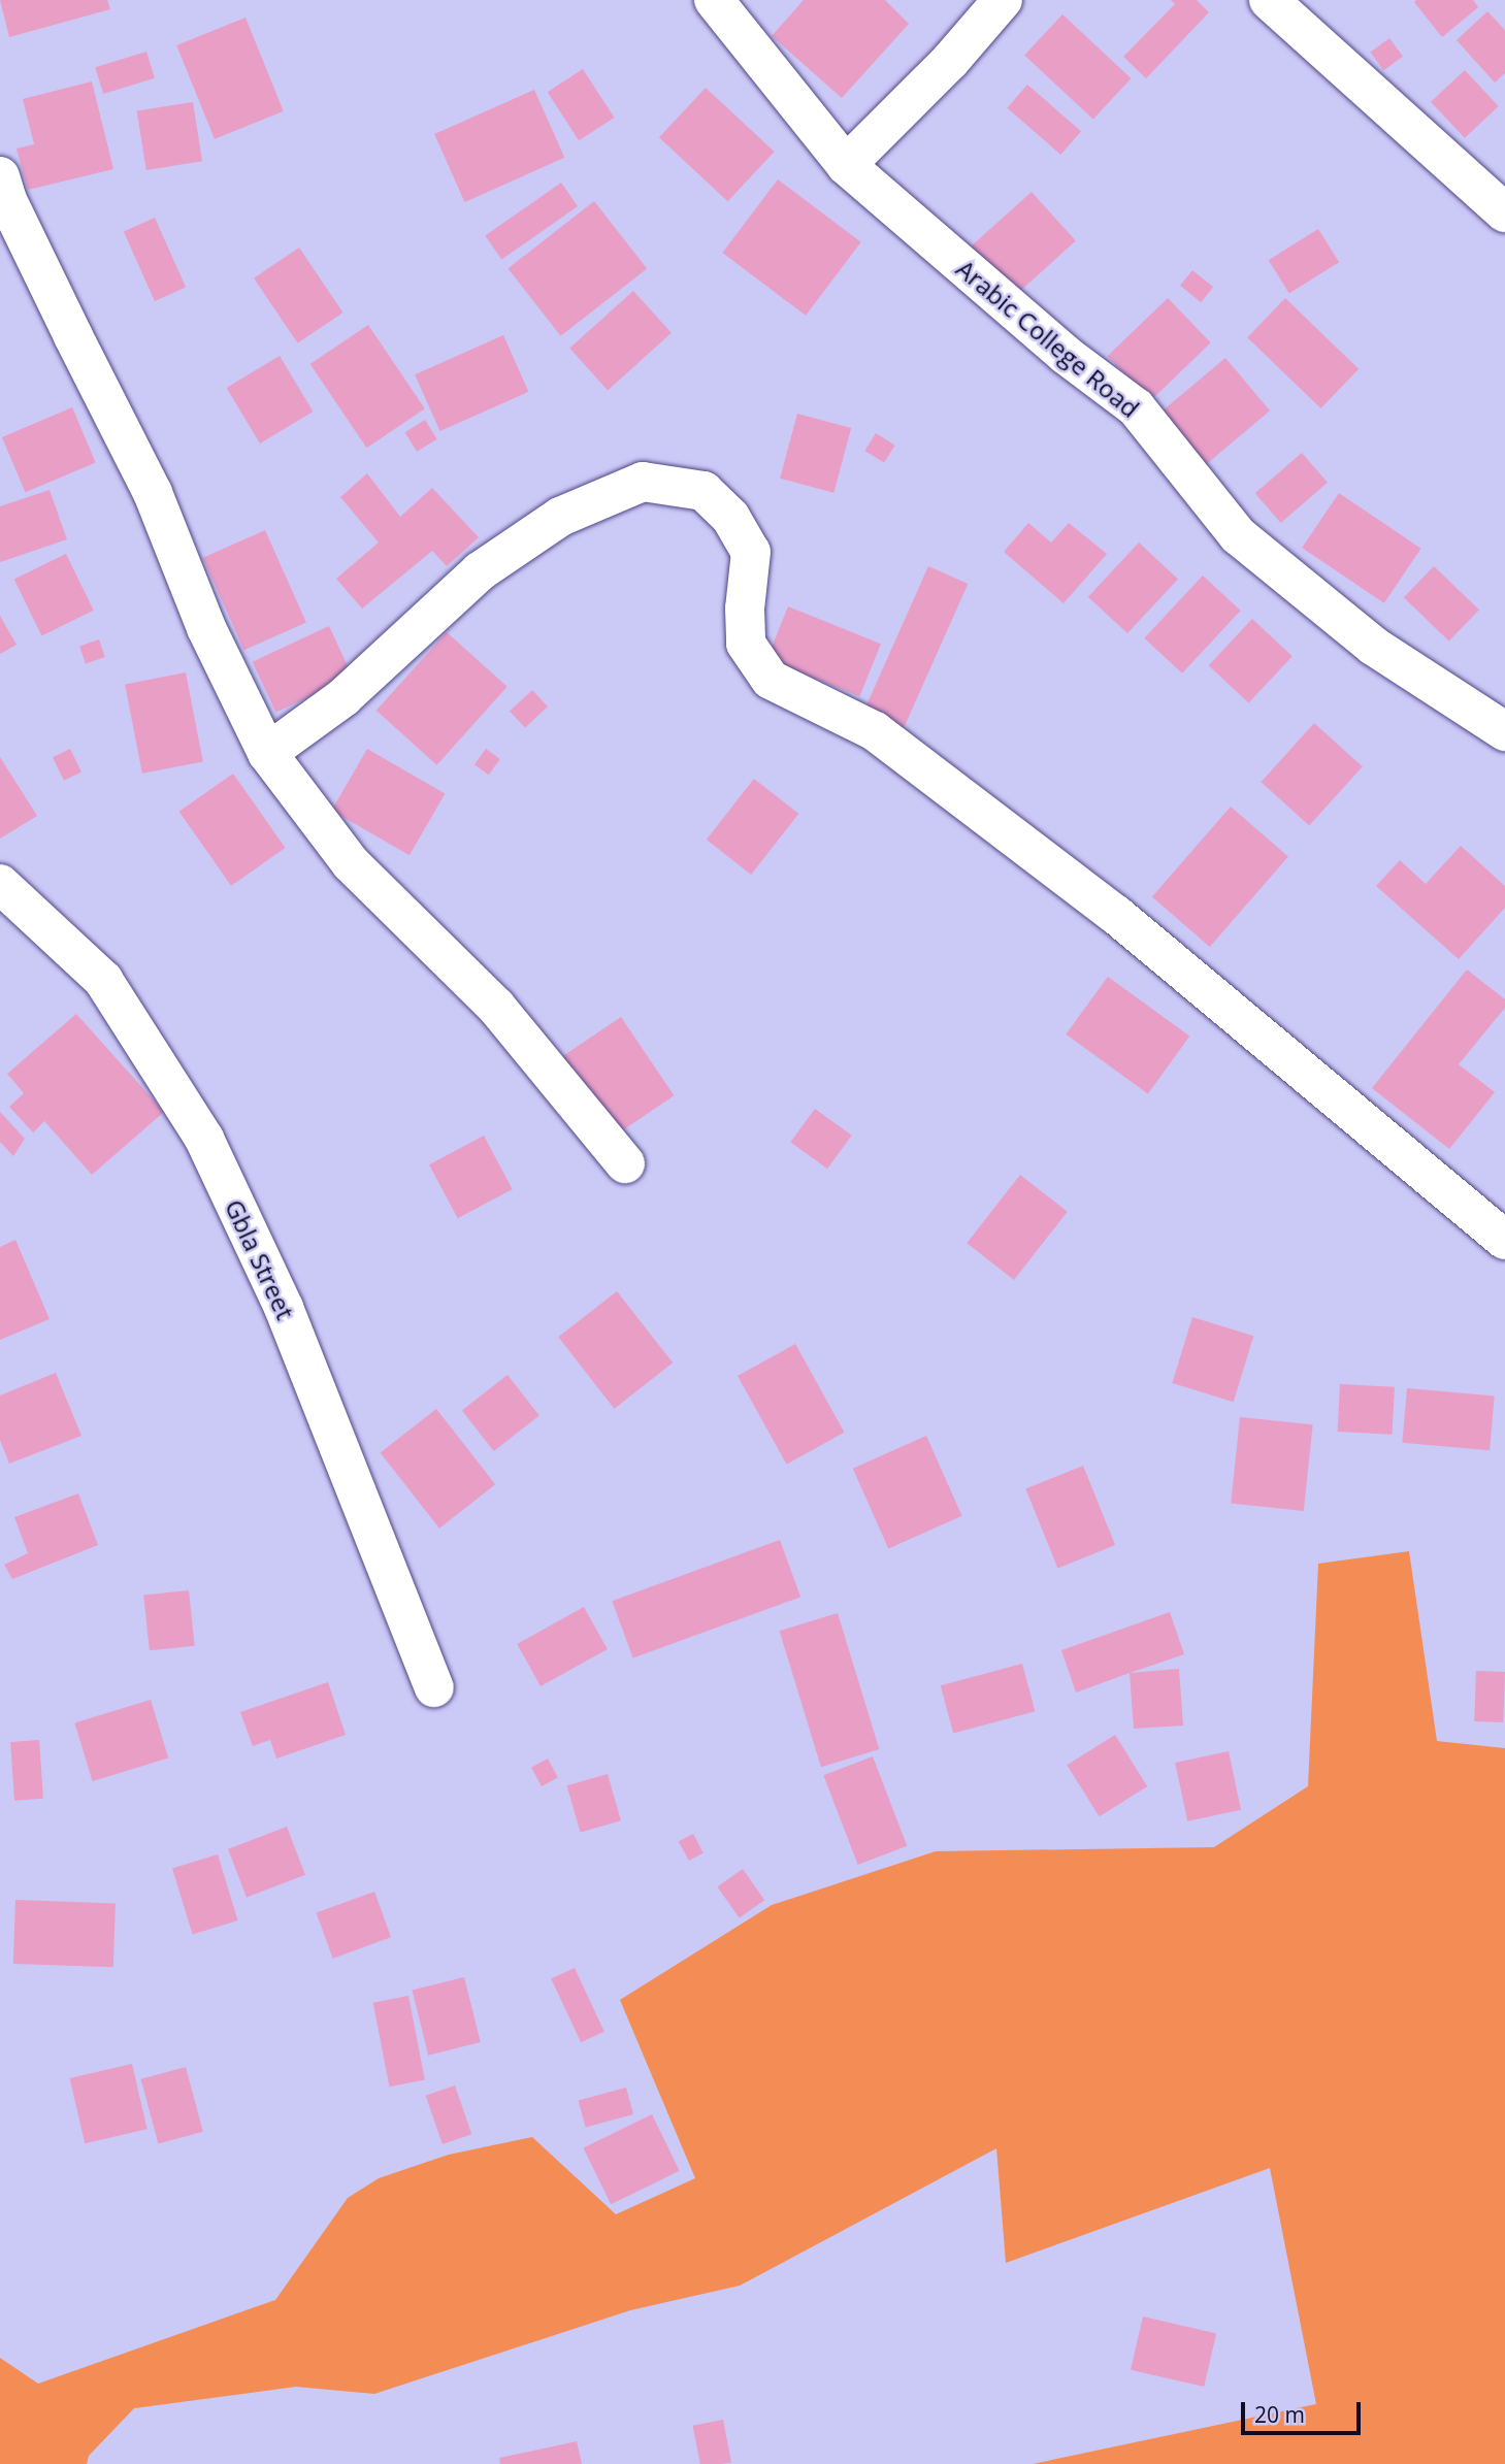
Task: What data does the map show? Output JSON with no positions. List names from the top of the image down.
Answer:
{
  "streets": {
    "street": ["Arabic College Road", "Gbla Street"]
  },
  "scale_bar": "20 m"
}
